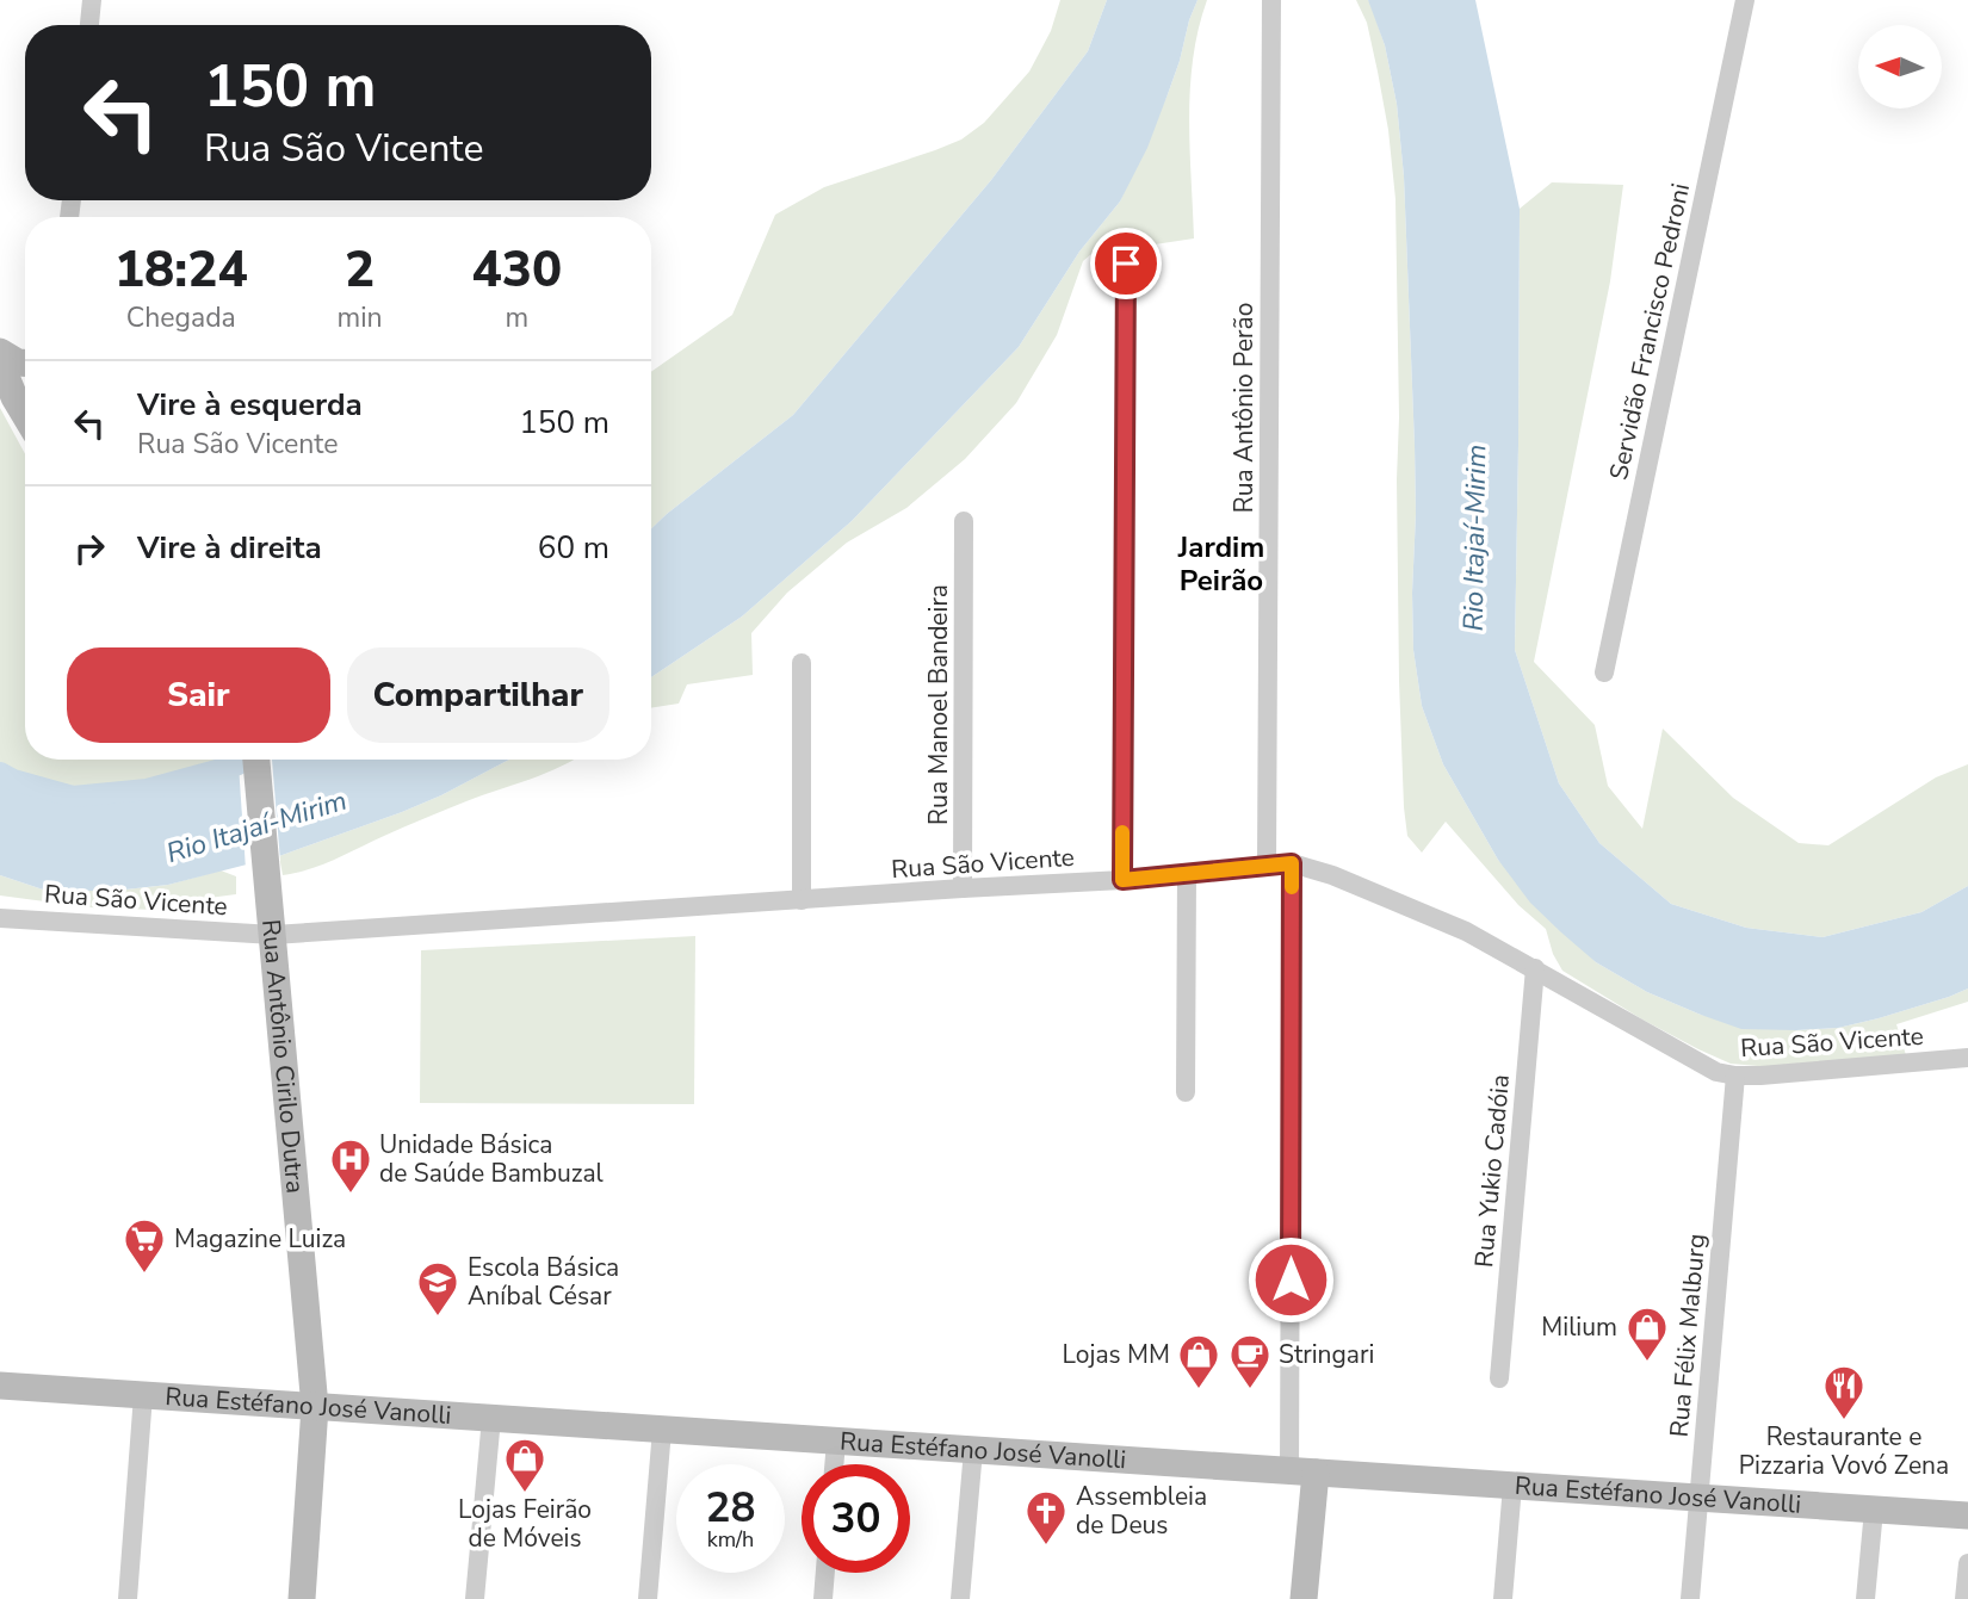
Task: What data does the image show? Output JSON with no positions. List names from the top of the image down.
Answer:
{
  "streets": {
    "main road": ["Rua Antônio Cirilo Dutra", "Rua Estéfano José Vanolli"],
    "street": [
      "Servidão Francisco Pedroni",
      "Rua Antônio Perão",
      "Rua Manoel Bandeira",
      "Rua São Vicente",
      "Rua Yukio Cadóia",
      "Rua Félix Malburg"
    ]
  },
  "crossings": [
    ["Rua Antônio Perão", "Rua São Vicente"],
    ["Rua Manoel Bandeira", "Rua São Vicente"],
    ["Rua São Vicente", "Rua Antônio Cirilo Dutra"],
    ["Rua São Vicente", "Rua Yukio Cadóia"],
    ["Rua São Vicente", "Rua Félix Malburg"],
    ["Rua Antônio Cirilo Dutra", "Rua Estéfano José Vanolli"],
    ["Rua Félix Malburg", "Rua Estéfano José Vanolli"]
  ],
  "districts": ["Jardim Peirão"],
  "water": ["Rio Itajaí-Mirim"],
  "places": {
    "hospital": ["Unidade Básica de Saúde Bambuzal"],
    "supermarket": ["Magazine Luiza"],
    "school or university": ["Escola Básica Aníbal César"],
    "shop": ["Milium", "Lojas MM", "Lojas Feirão de Móveis"],
    "cafe": ["Stringari"],
    "restaurant": ["Restaurante e Pizzaria Vovó Zena"],
    "church": ["Assembleia de Deus"]
  },
  "north": "left",
  "page": {
    "turn": ["150 m", "Rua São Vicente"],
    "eta": [
      "18:24",
      "Chegada",
      "2",
      "min",
      "430",
      "m"
    ],
    "list": [
      {
        "name": "Vire à esquerda",
        "note": "Rua São Vicente",
        "value": "150 m"
      },
      {
        "name": "Vire à direita",
        "value": "60 m"
      }
    ],
    "buttons": ["Sair", "Compartilhar"],
    "speed": "28 km/h",
    "limit": "30"
  }
}
